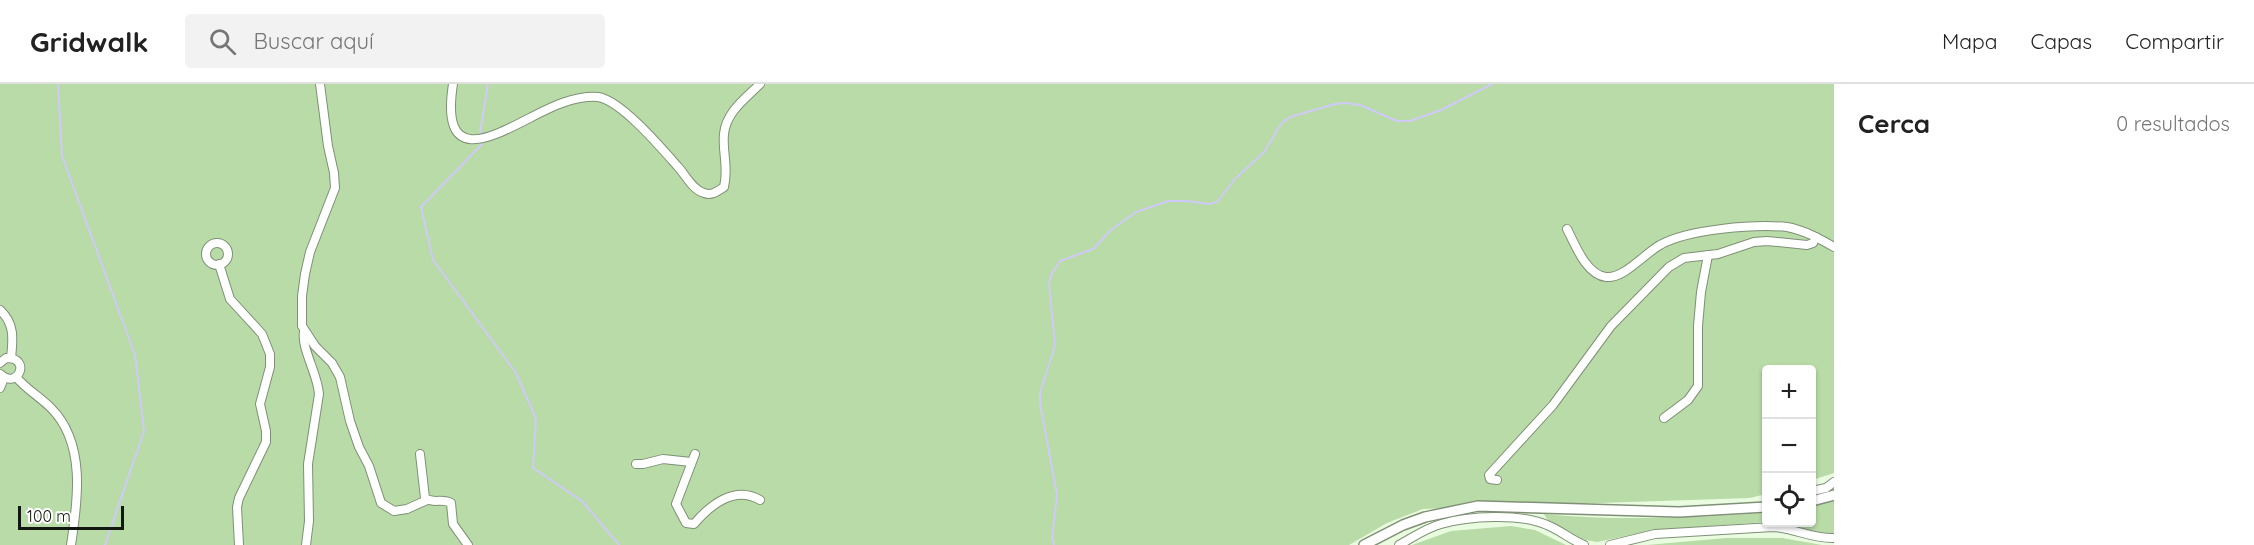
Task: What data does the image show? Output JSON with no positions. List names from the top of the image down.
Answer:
{
  "scale_bar": "100 m",
  "page": {
    "header": "Gridwalk",
    "search": "Buscar aquí",
    "nav": ["Mapa", "Capas", "Compartir"],
    "heading": ["Cerca", "0 resultados"],
    "map_buttons": ["+", "−"],
    "scale": "100 m"
  }
}
